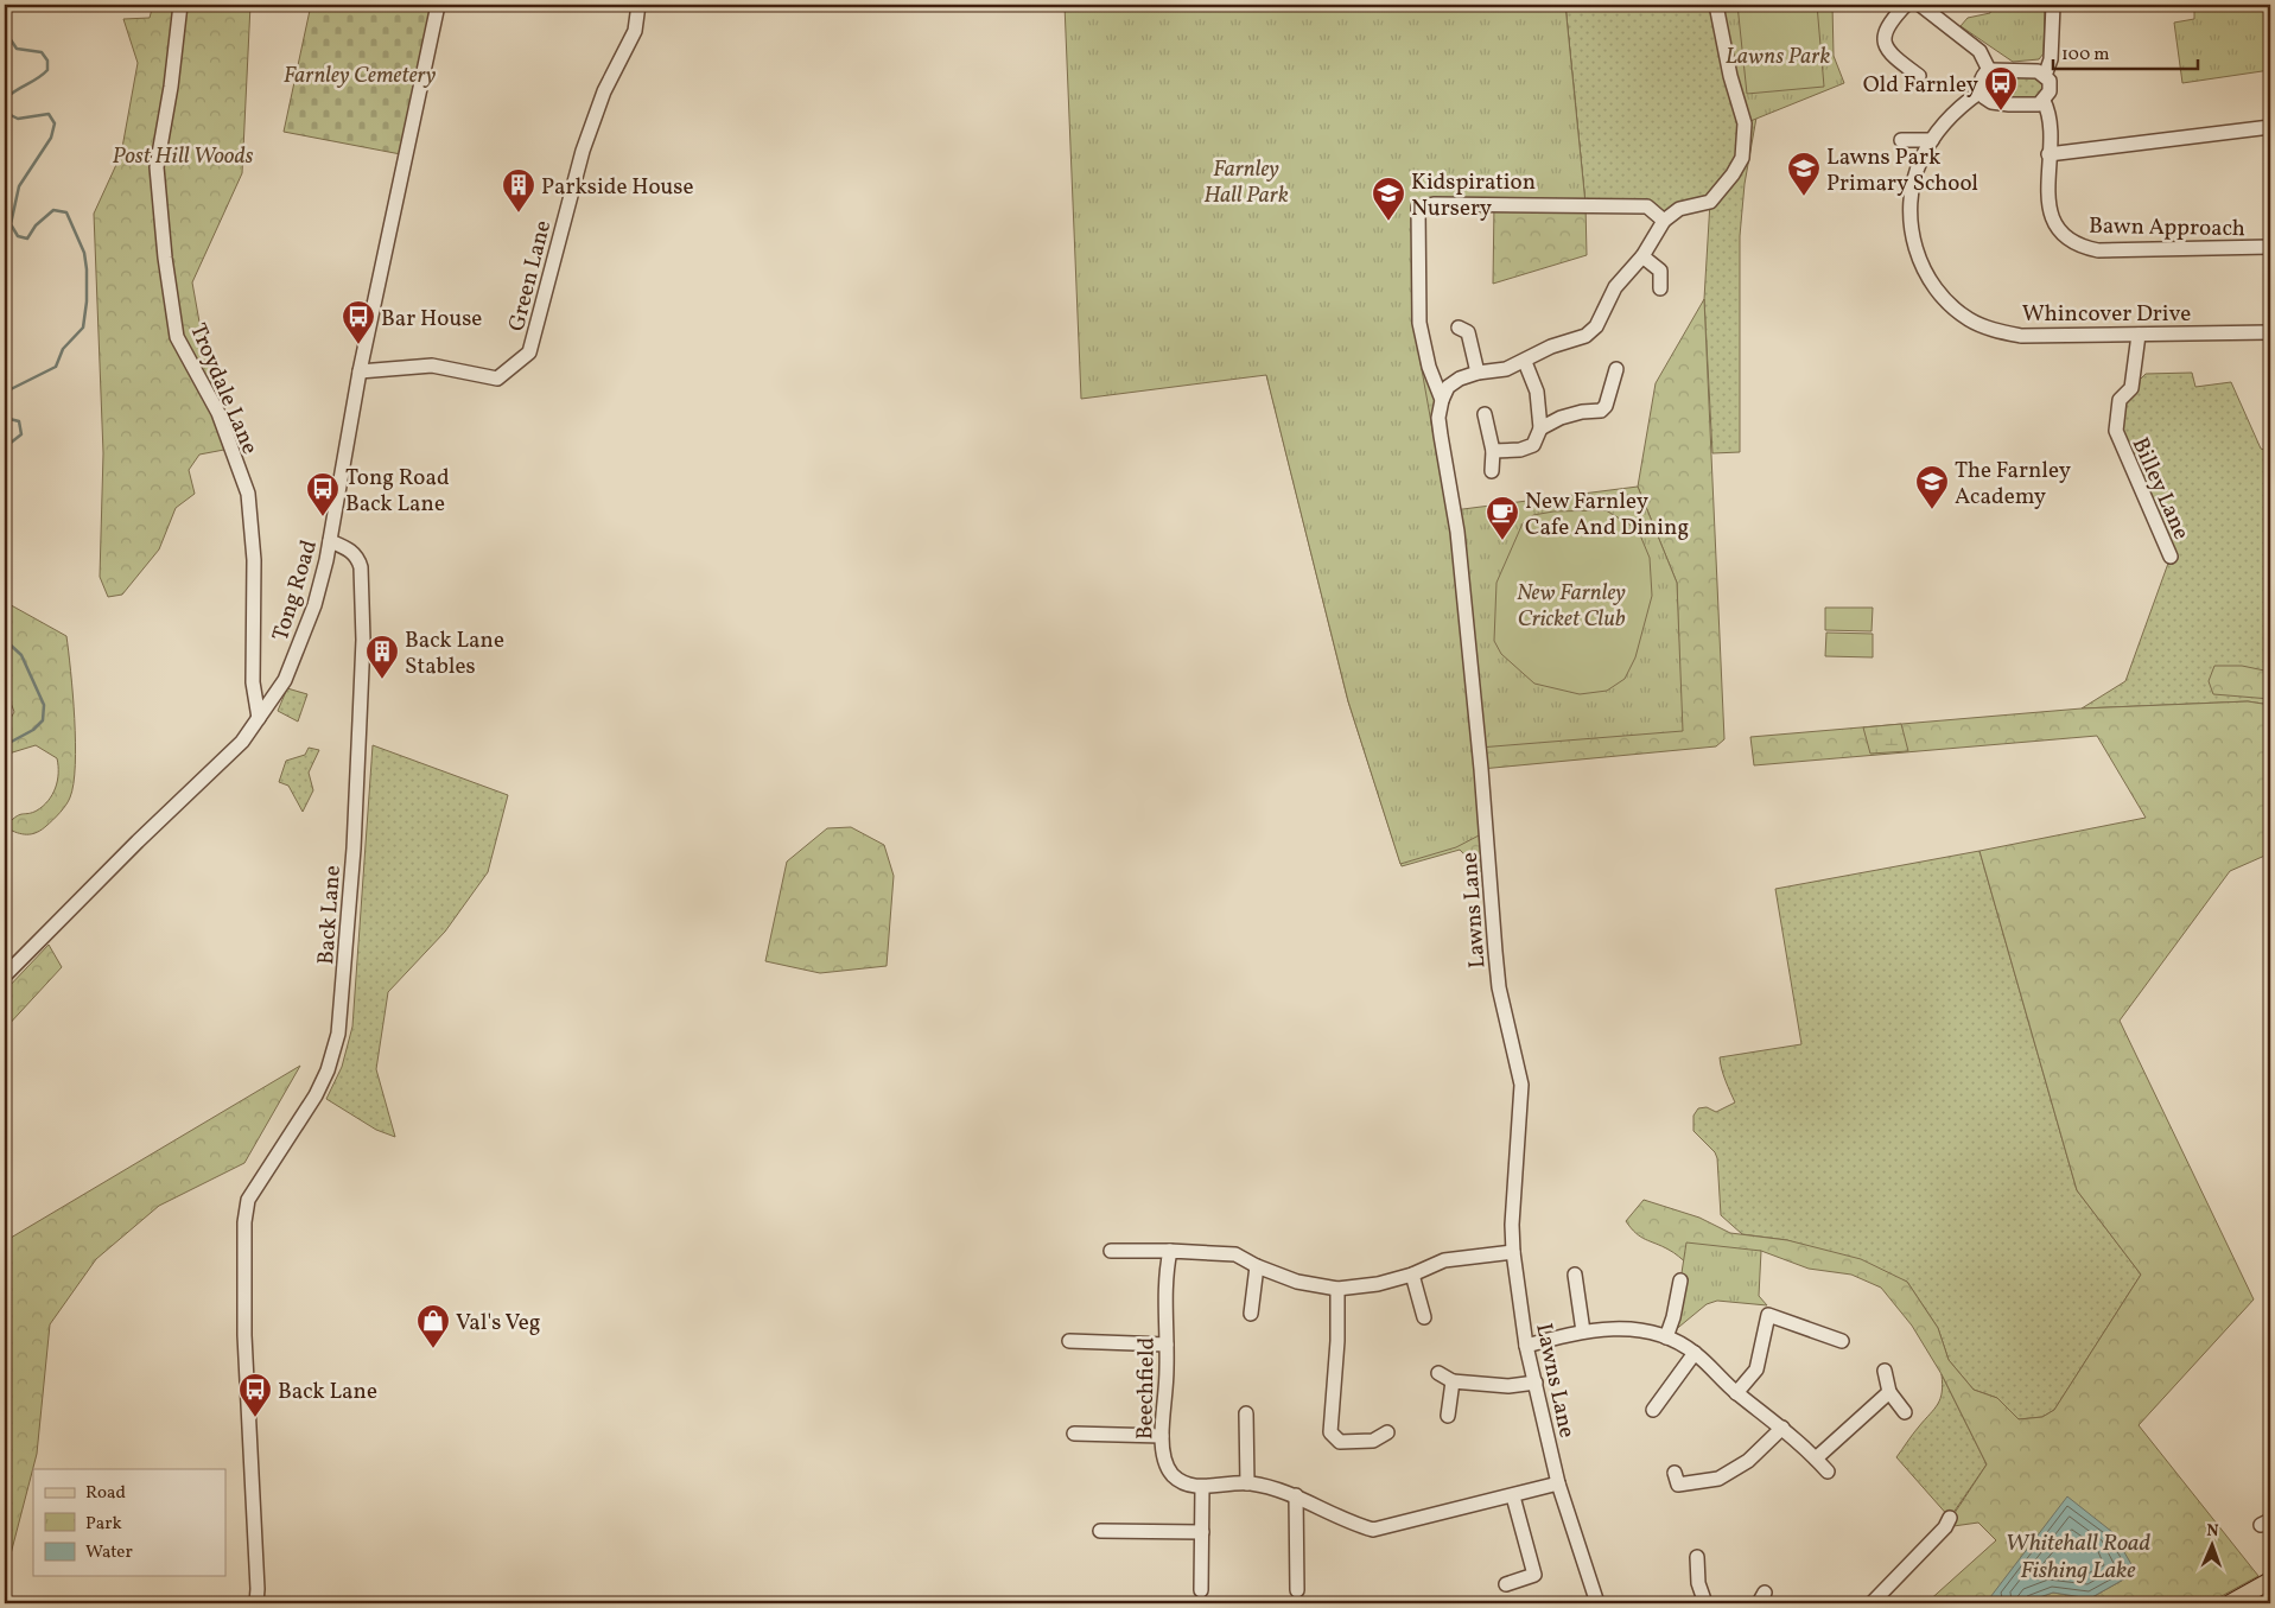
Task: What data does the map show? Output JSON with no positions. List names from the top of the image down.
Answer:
{
  "streets": {
    "street": [
      "Bawn Approach",
      "Green Lane",
      "Whincover Drive",
      "Troydale Lane",
      "Billey Lane",
      "Tong Road",
      "Lawns Lane",
      "Back Lane",
      "Beechfield"
    ]
  },
  "crossings": [
    ["Green Lane", "Tong Road"],
    ["Whincover Drive", "Billey Lane"],
    ["Troydale Lane", "Tong Road"],
    ["Tong Road", "Back Lane"],
    ["Lawns Lane", "Beechfield"]
  ],
  "water": ["Whitehall Road Fishing Lake"],
  "parks": [
    "Lawns Park",
    "Farnley Cemetery",
    "Post Hill Woods",
    "Farnley Hall Park",
    "New Farnley Cricket Club"
  ],
  "places": {
    "bus stop": [
      "Old Farnley",
      "Bar House",
      "Tong Road Back Lane",
      "Back Lane"
    ],
    "school or university": ["Lawns Park Primary School", "Kidspiration Nursery", "The Farnley Academy"],
    "building": ["Parkside House", "Back Lane Stables"],
    "cafe": ["New Farnley Cafe And Dining"],
    "shop": ["Val's Veg"]
  },
  "legend": ["Road", "Park", "Water"],
  "scale_bar": "100 m",
  "north": "top"
}
